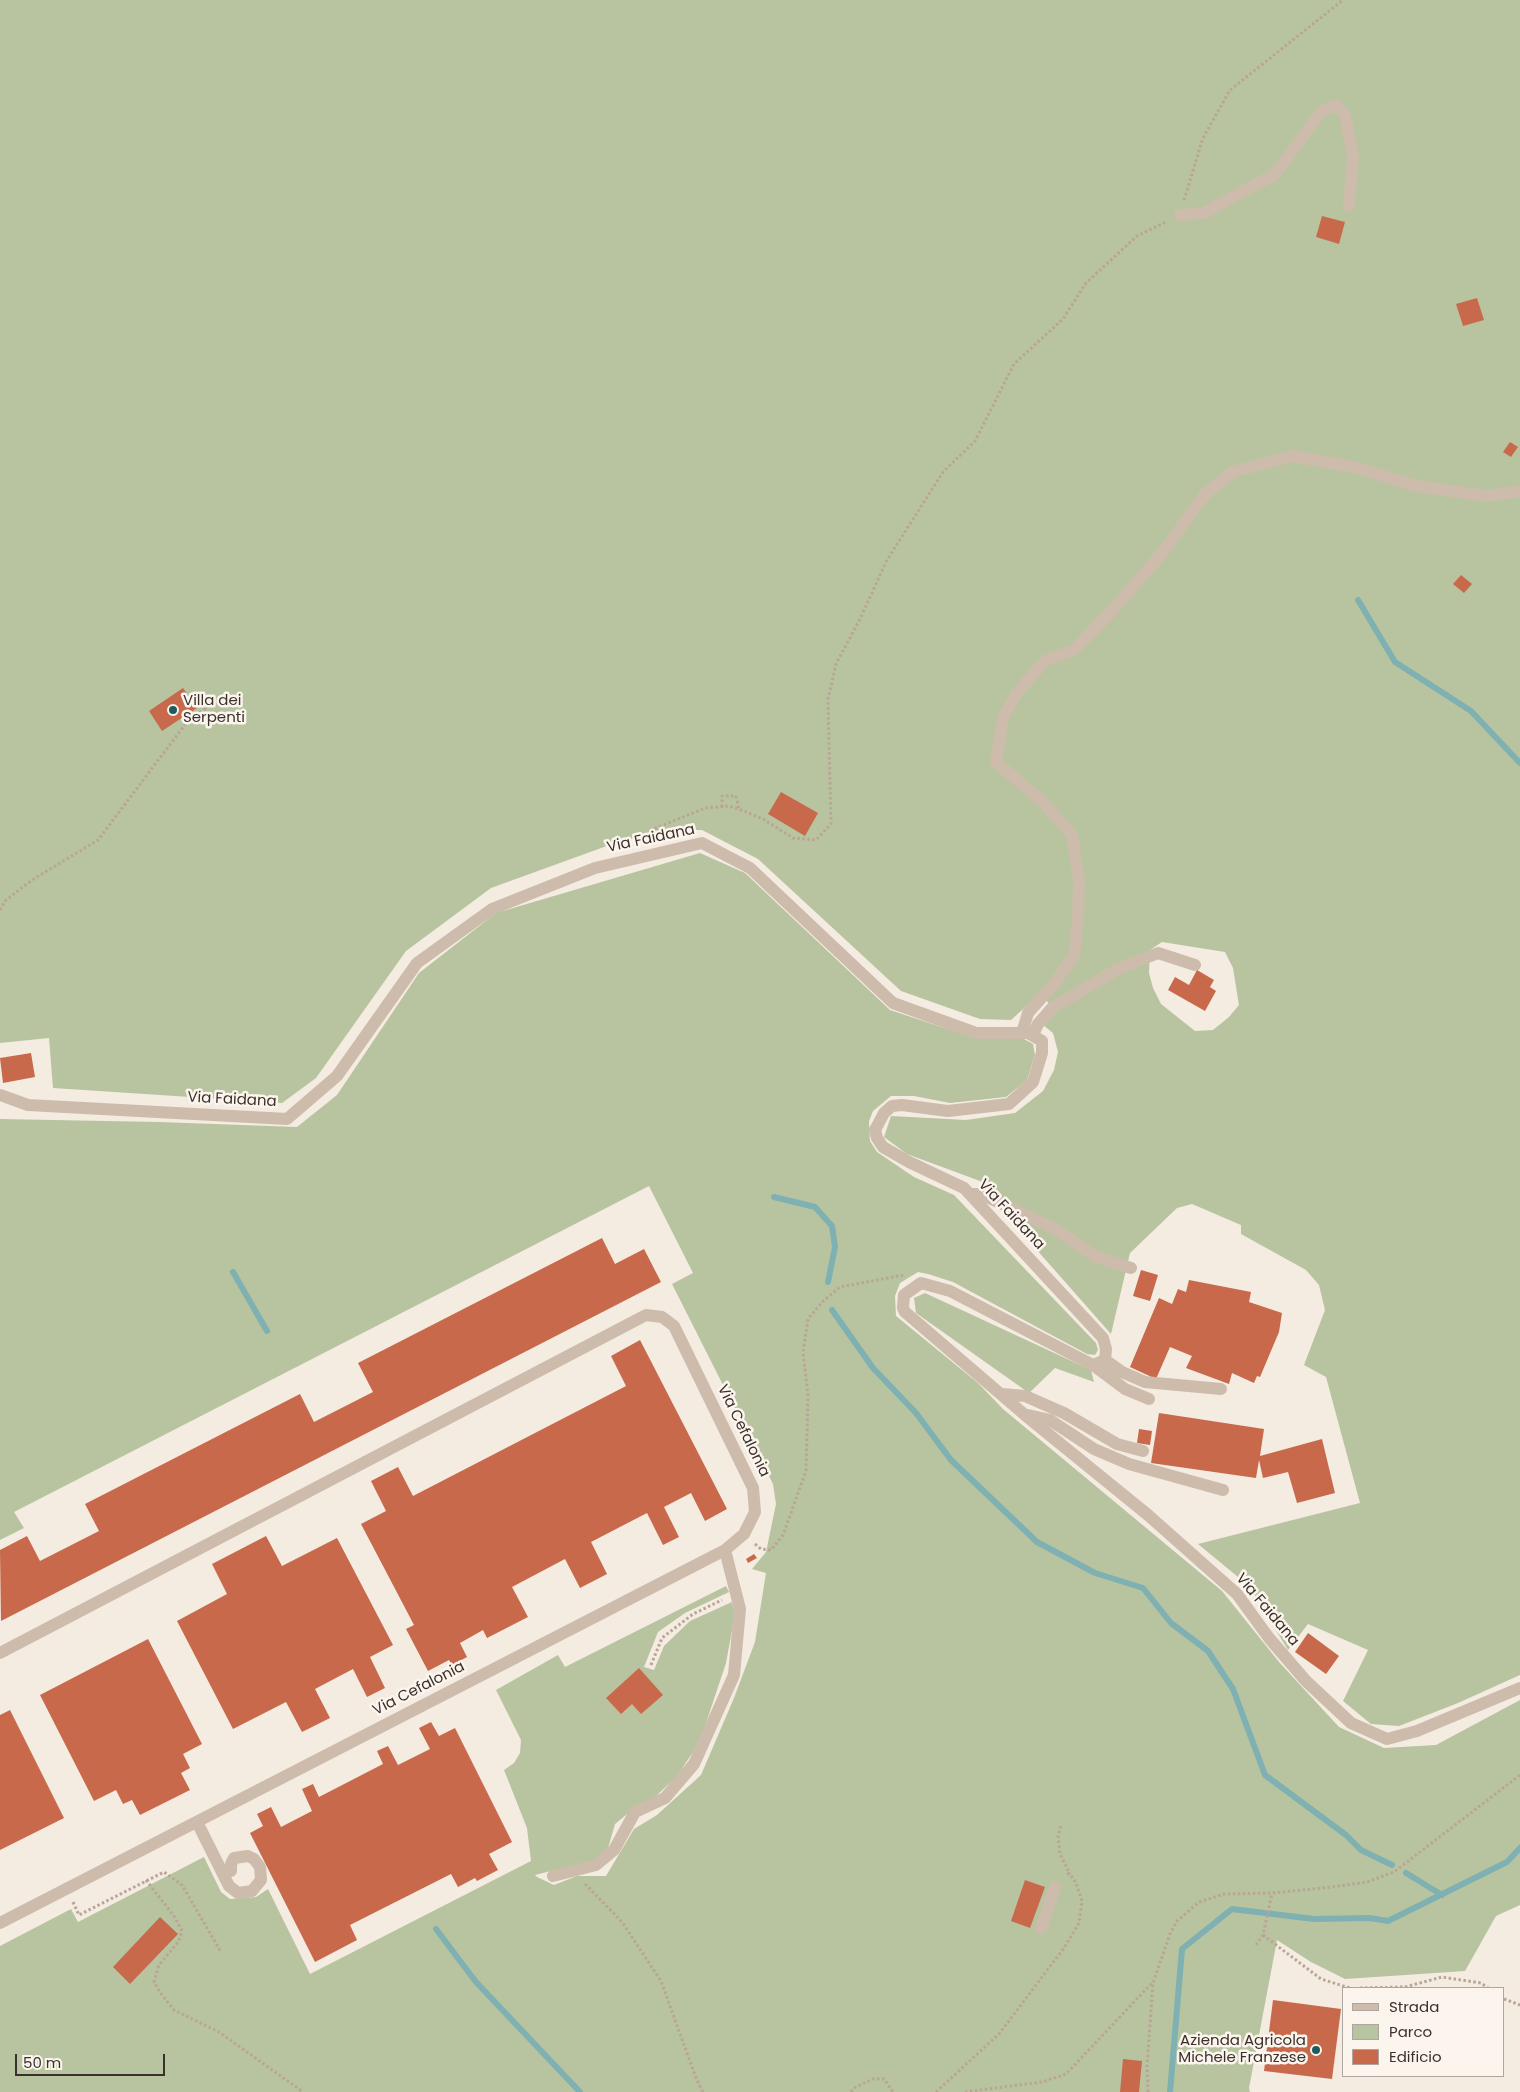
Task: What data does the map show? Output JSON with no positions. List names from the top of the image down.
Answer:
{
  "streets": {
    "street": ["Via Faidana", "Via Cefalonia"]
  },
  "places": ["Villa dei Serpenti", "Azienda Agricola Michele Franzese"],
  "legend": ["Strada", "Parco", "Edificio"],
  "scale_bar": "50 m"
}
